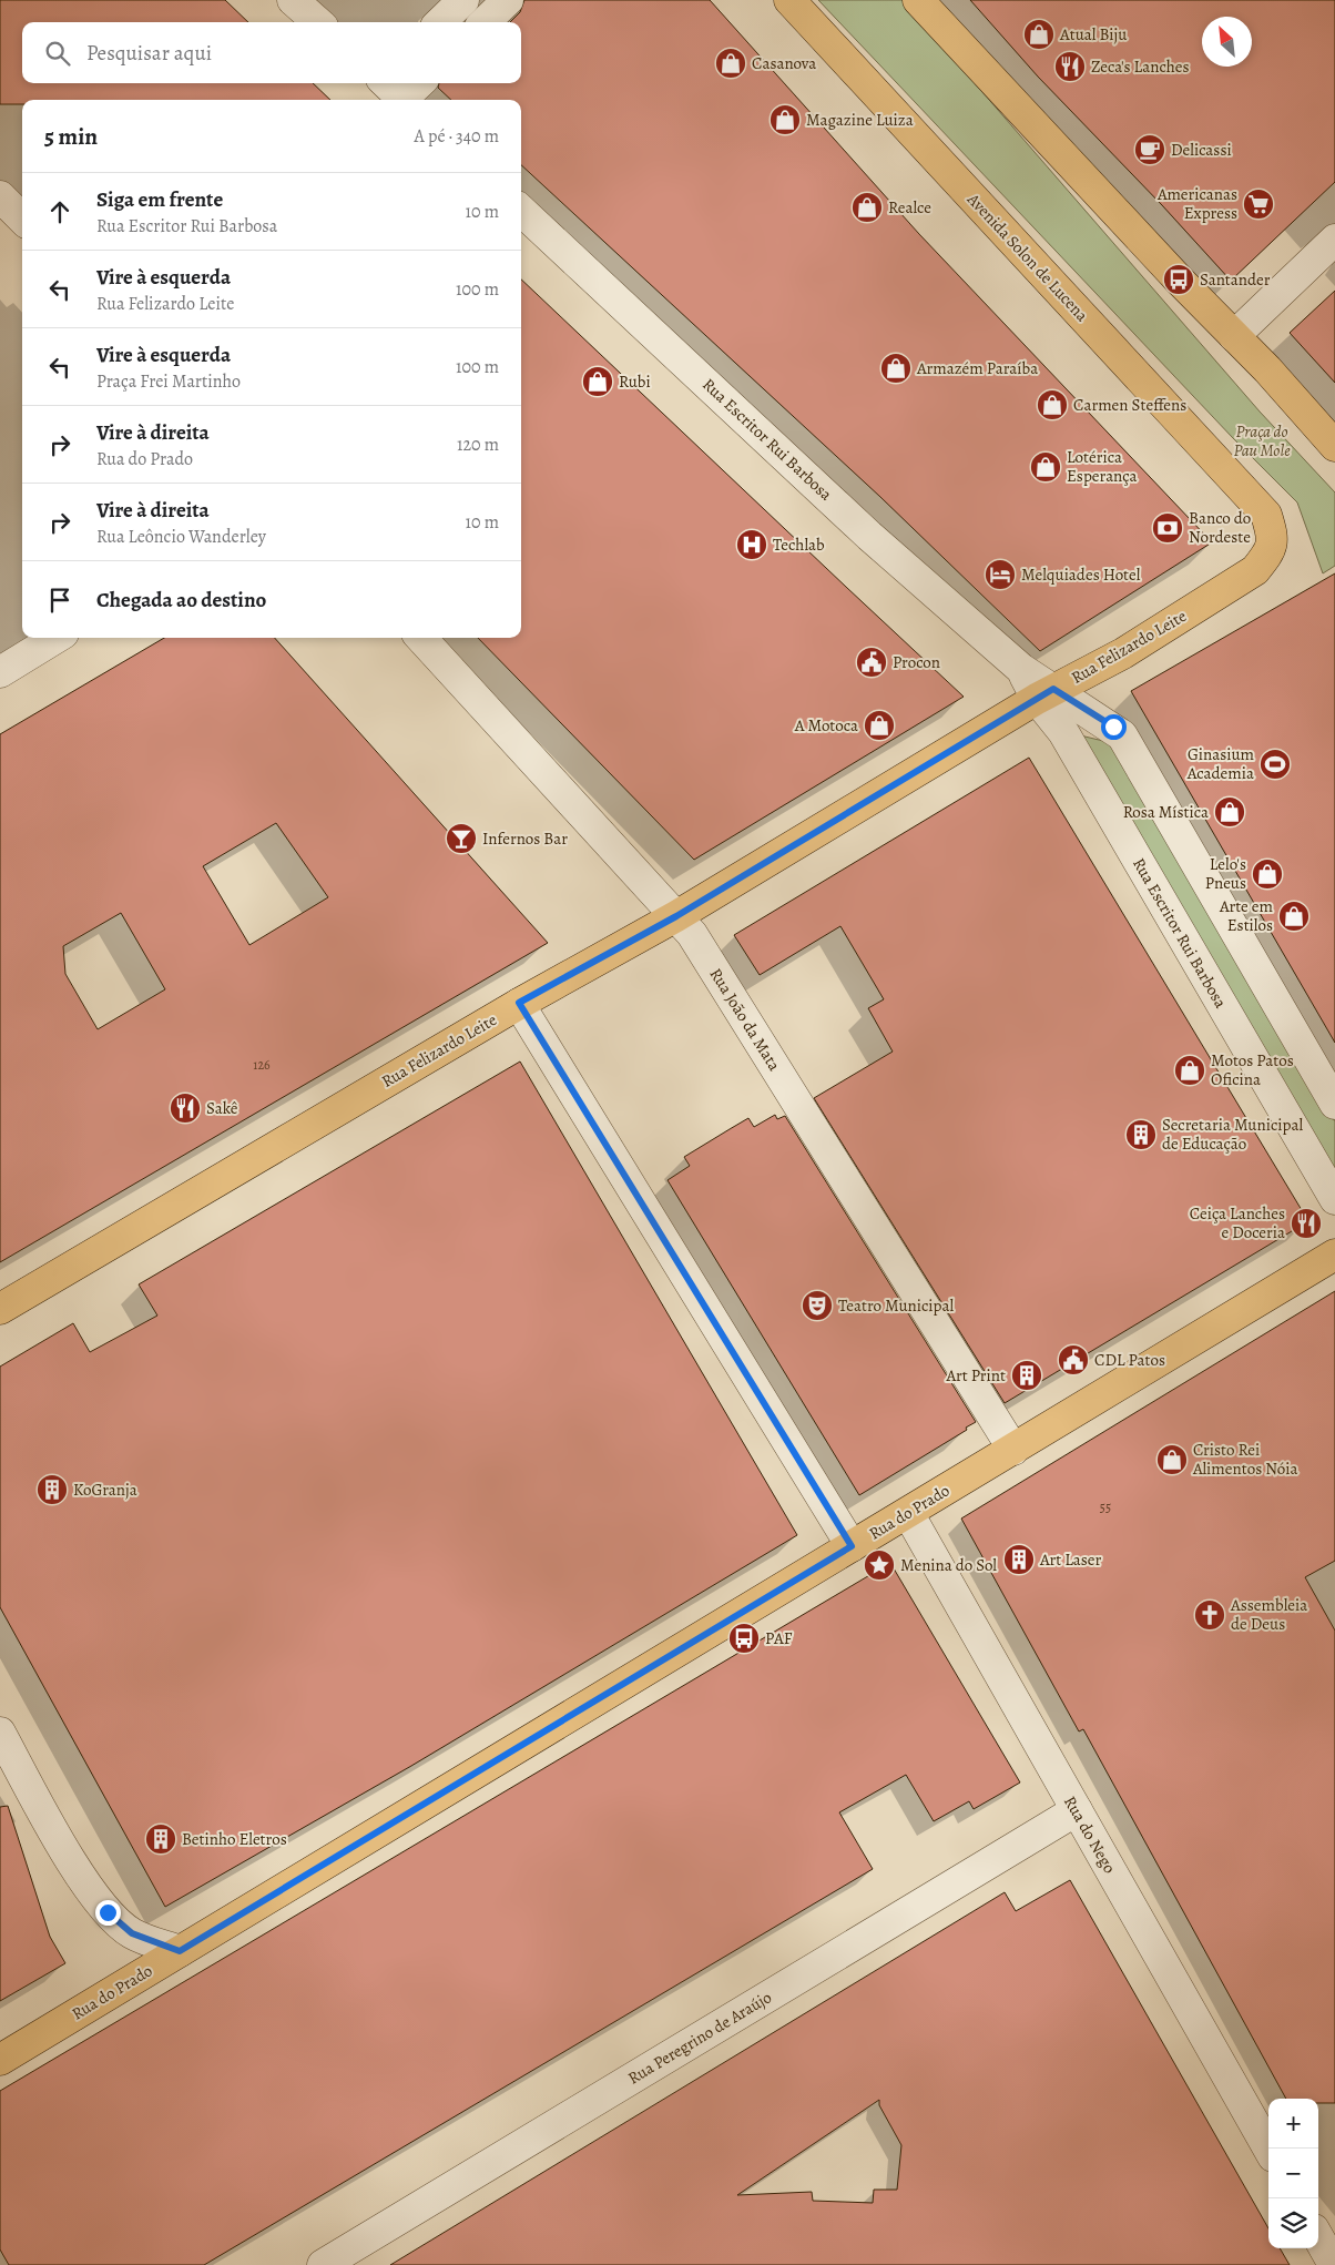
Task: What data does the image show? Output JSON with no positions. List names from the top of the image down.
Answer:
{
  "streets": {
    "main road": ["Avenida Solon de Lucena", "Rua Felizardo Leite", "Rua do Prado"],
    "street": [
      "Rua Escritor Rui Barbosa",
      "Rua João da Mata",
      "Rua do Nego",
      "Rua Peregrino de Araújo"
    ]
  },
  "crossings": [
    ["Avenida Solon de Lucena", "Rua Felizardo Leite"],
    ["Rua Escritor Rui Barbosa", "Rua Felizardo Leite"],
    ["Rua Felizardo Leite", "Rua João da Mata"],
    ["Rua João da Mata", "Rua do Prado"],
    ["Rua do Prado", "Rua do Nego"],
    ["Rua do Nego", "Rua Peregrino de Araújo"]
  ],
  "parks": ["Praça do Pau Mole"],
  "places": {
    "shop": [
      "Atual Biju",
      "Casanova",
      "Magazine Luiza",
      "Realce",
      "Armazém Paraíba",
      "Rubi",
      "Carmen Steffens",
      "Lotérica Esperança",
      "A Motoca",
      "Rosa Mística",
      "Lelo's Pneus",
      "Arte em Estilos",
      "Motos Patos Oficina",
      "Cristo Rei Alimentos Nóia"
    ],
    "restaurant": ["Zeca's Lanches", "Sakê", "Ceiça Lanches e Doceria"],
    "cafe": ["Delicassi"],
    "supermarket": ["Americanas Express"],
    "bus stop": ["Santander", "PAF"],
    "bank": ["Banco do Nordeste"],
    "hospital": ["Techlab"],
    "hotel": ["Melquiades Hotel"],
    "public building": ["Procon", "CDL Patos"],
    "sports": ["Ginasium Academia"],
    "bar": ["Infernos Bar"],
    "building": [
      "Secretaria Municipal de Educação",
      "Art Print",
      "KoGranja",
      "Art Laser",
      "Betinho Eletros"
    ],
    "theatre": ["Teatro Municipal"],
    "place": ["Menina do Sol"],
    "church": ["Assembleia de Deus"]
  },
  "house_numbers": ["126", "55"],
  "north": "top left",
  "page": {
    "search": "Pesquisar aqui",
    "heading": ["5 min", "A pé · 340 m"],
    "list": [
      ["Siga em frente", "Rua Escritor Rui Barbosa", "10 m"],
      ["Vire à esquerda", "Rua Felizardo Leite", "100 m"],
      ["Vire à esquerda", "Praça Frei Martinho", "100 m"],
      ["Vire à direita", "Rua do Prado", "120 m"],
      ["Vire à direita", "Rua Leôncio Wanderley", "10 m"],
      "Chegada ao destino"
    ],
    "map_buttons": ["+", "−"]
  }
}
